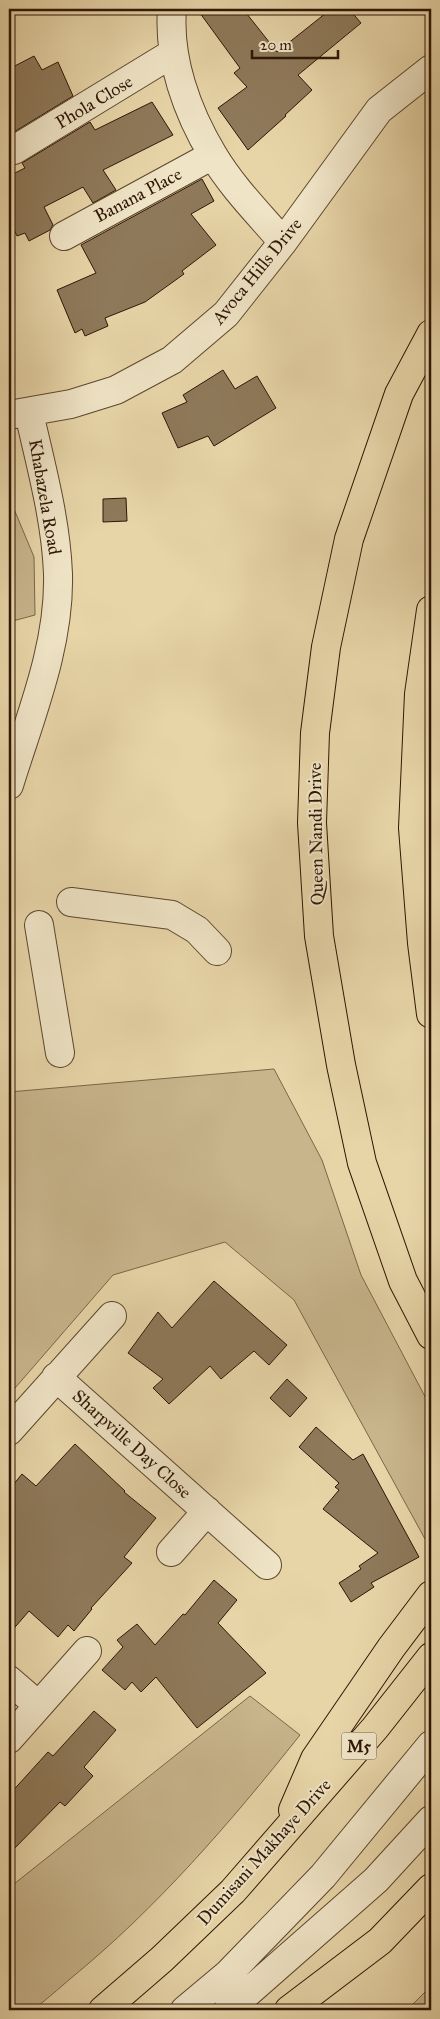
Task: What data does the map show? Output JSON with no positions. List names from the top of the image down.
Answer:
{
  "streets": {
    "main road": ["Queen Nandi Drive", "M5", "Dumisani Makhaye Drive"],
    "street": [
      "Phola Close",
      "Banana Place",
      "Avoca Hills Drive",
      "Khabazela Road",
      "Sharpville Day Close"
    ]
  },
  "crossings": [
    ["Avoca Hills Drive", "Khabazela Road"]
  ],
  "scale_bar": "20 m"
}
